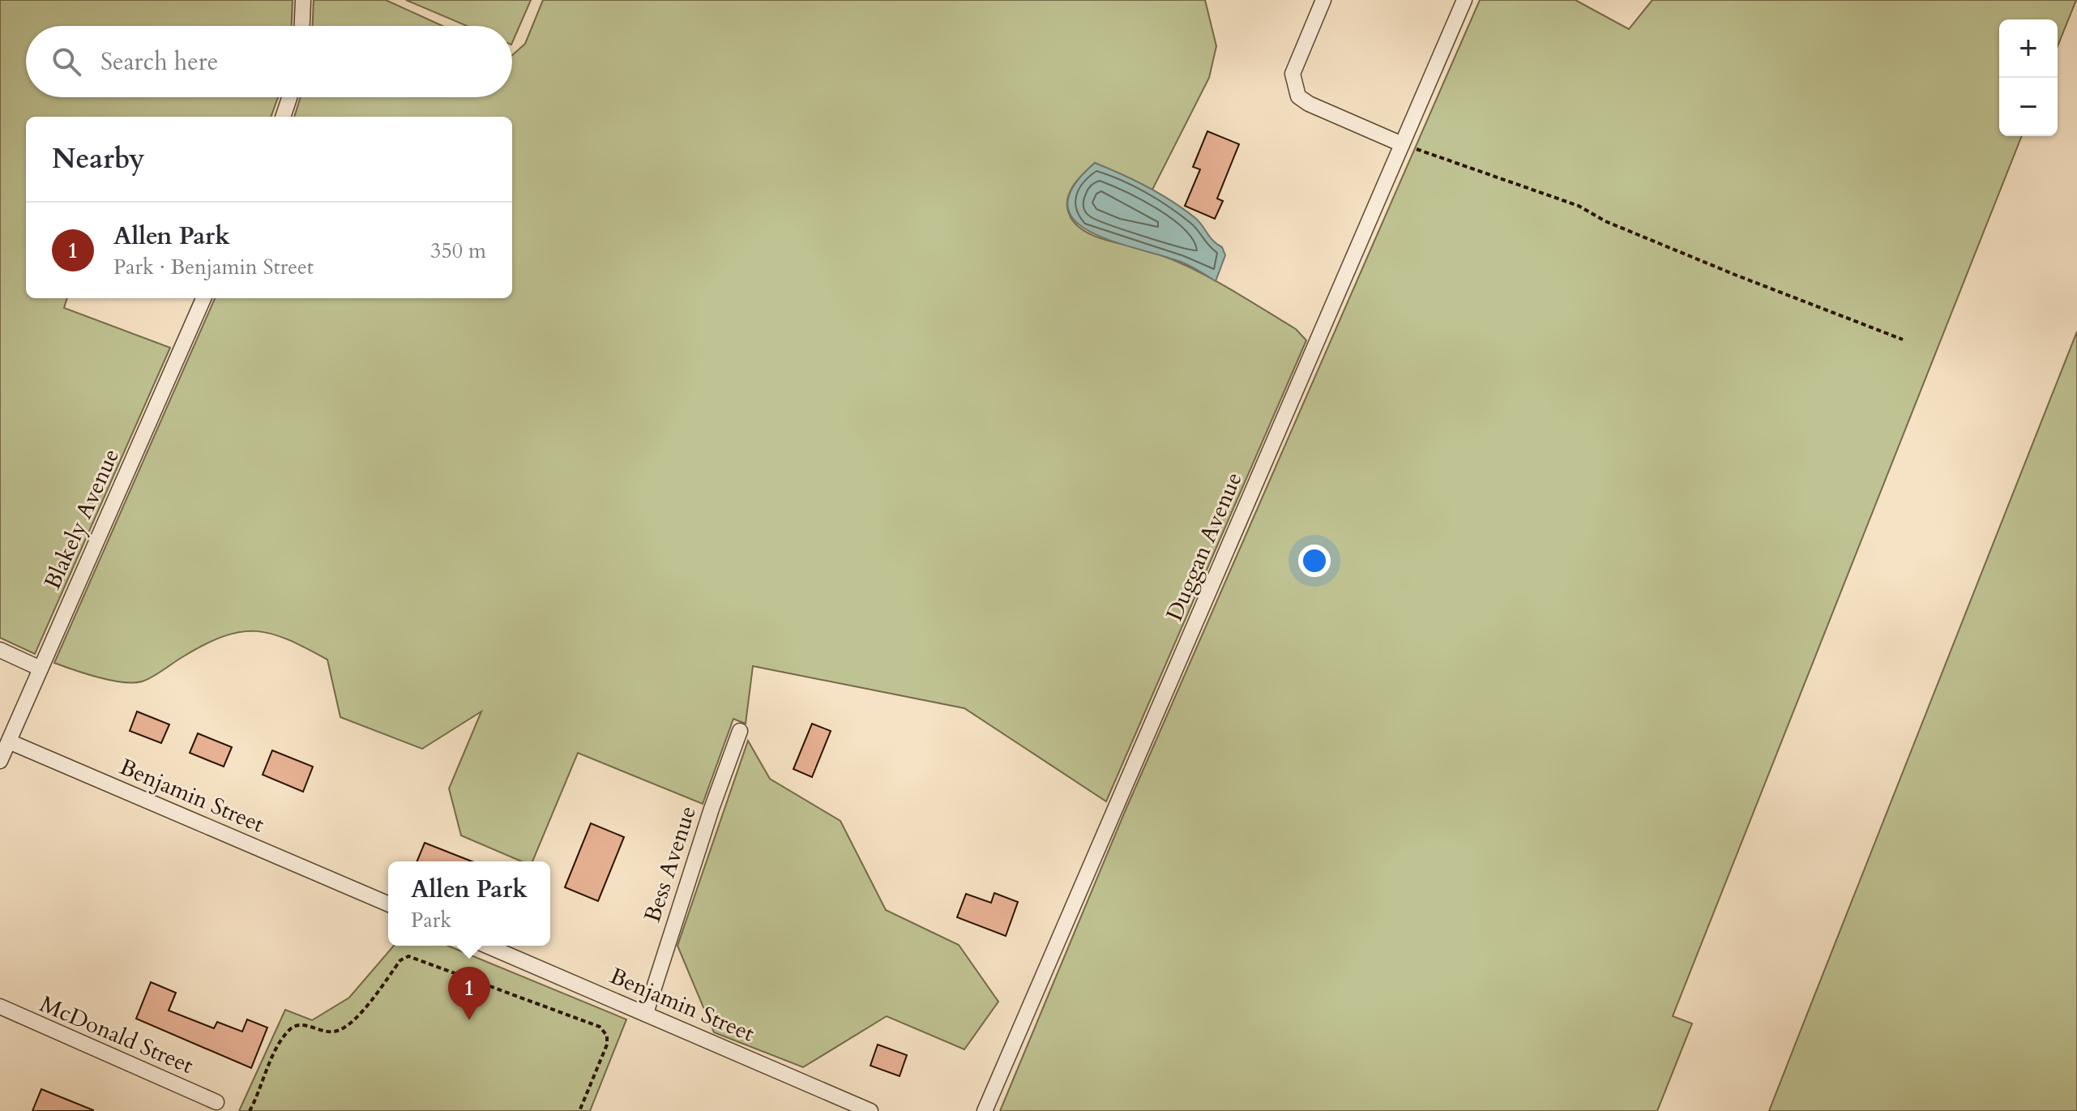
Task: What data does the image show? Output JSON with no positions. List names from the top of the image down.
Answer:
{
  "streets": {
    "street": [
      "Blakely Avenue",
      "Duggan Avenue",
      "Benjamin Street",
      "Bess Avenue",
      "McDonald Street"
    ]
  },
  "crossings": [
    ["Blakely Avenue", "Benjamin Street"],
    ["Benjamin Street", "Bess Avenue"]
  ],
  "page": {
    "map_buttons": ["+", "−"],
    "search": "Search here",
    "heading": "Nearby",
    "list": [
      {
        "mark": "1",
        "name": "Allen Park",
        "note": "Park · Benjamin Street",
        "value": "350 m"
      }
    ],
    "popup": ["Allen Park", "Park"],
    "pins": "1"
  }
}
